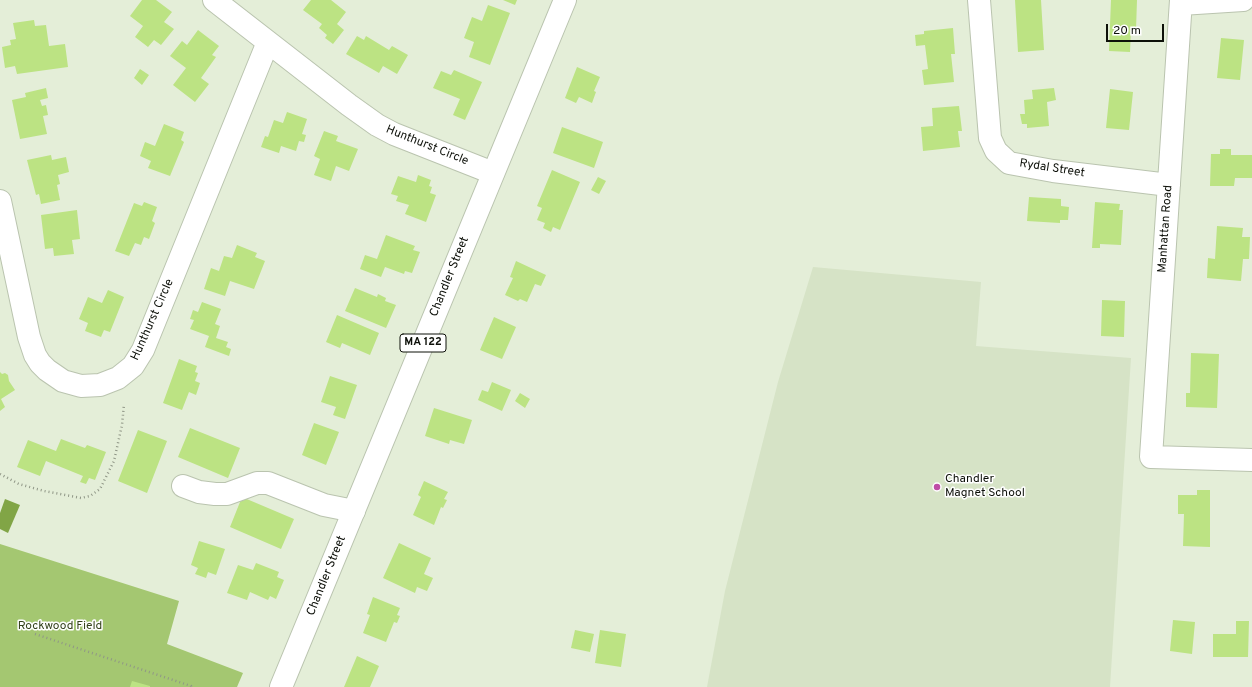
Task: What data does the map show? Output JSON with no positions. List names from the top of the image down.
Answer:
{
  "streets": {
    "street": [
      "Hunthurst Circle",
      "Rydal Street",
      "Manhattan Road",
      "Chandler Street",
      "MA 122"
    ]
  },
  "crossings": [
    ["Hunthurst Circle", "Chandler Street"],
    ["Rydal Street", "Manhattan Road"]
  ],
  "parks": ["Rockwood Field"],
  "places": ["Chandler Magnet School"],
  "scale_bar": "20 m"
}
